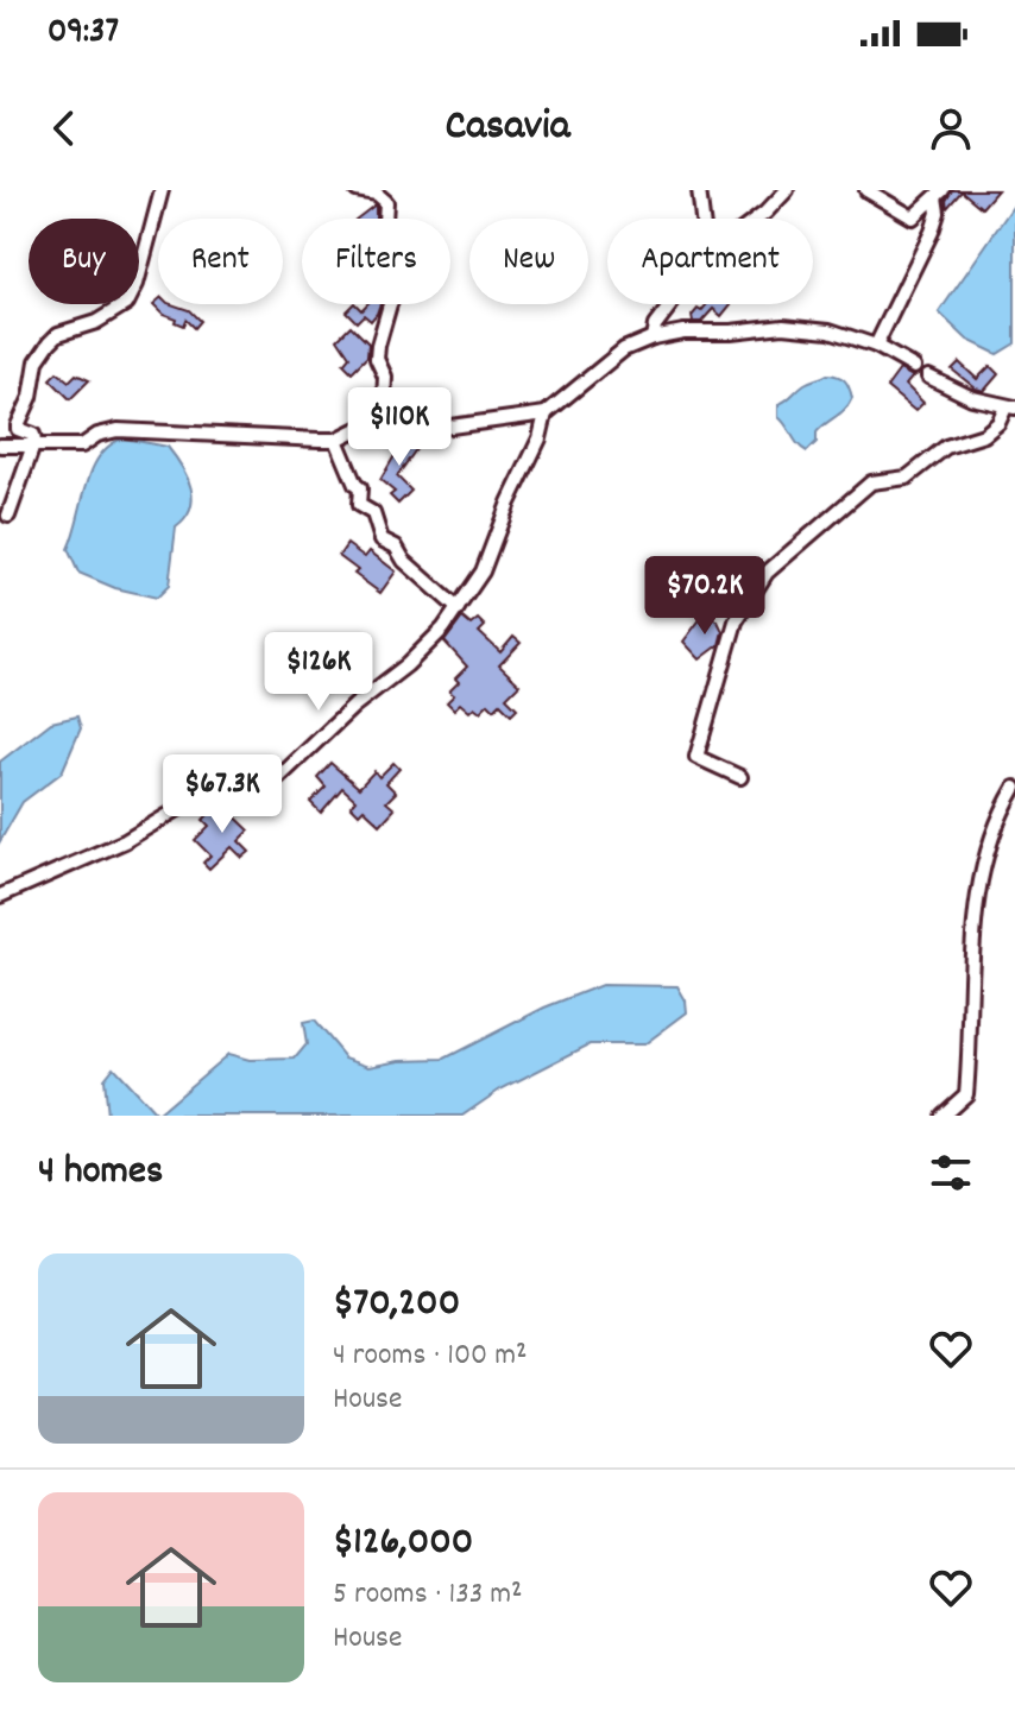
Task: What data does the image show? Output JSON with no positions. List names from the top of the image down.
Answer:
{
  "page": {
    "status": "09:37",
    "header": "Casavia",
    "chip": [
      "Buy",
      "Rent",
      "Filters",
      "New",
      "Apartment"
    ],
    "price": [
      "$110K",
      "$70.2K",
      "$126K",
      "$67.3K"
    ],
    "heading": "4 homes",
    "list": [
      {
        "name": "$70,200",
        "note": "4 rooms · 100 m² · House"
      },
      {
        "name": "$126,000",
        "note": "5 rooms · 133 m² · House"
      }
    ]
  }
}
